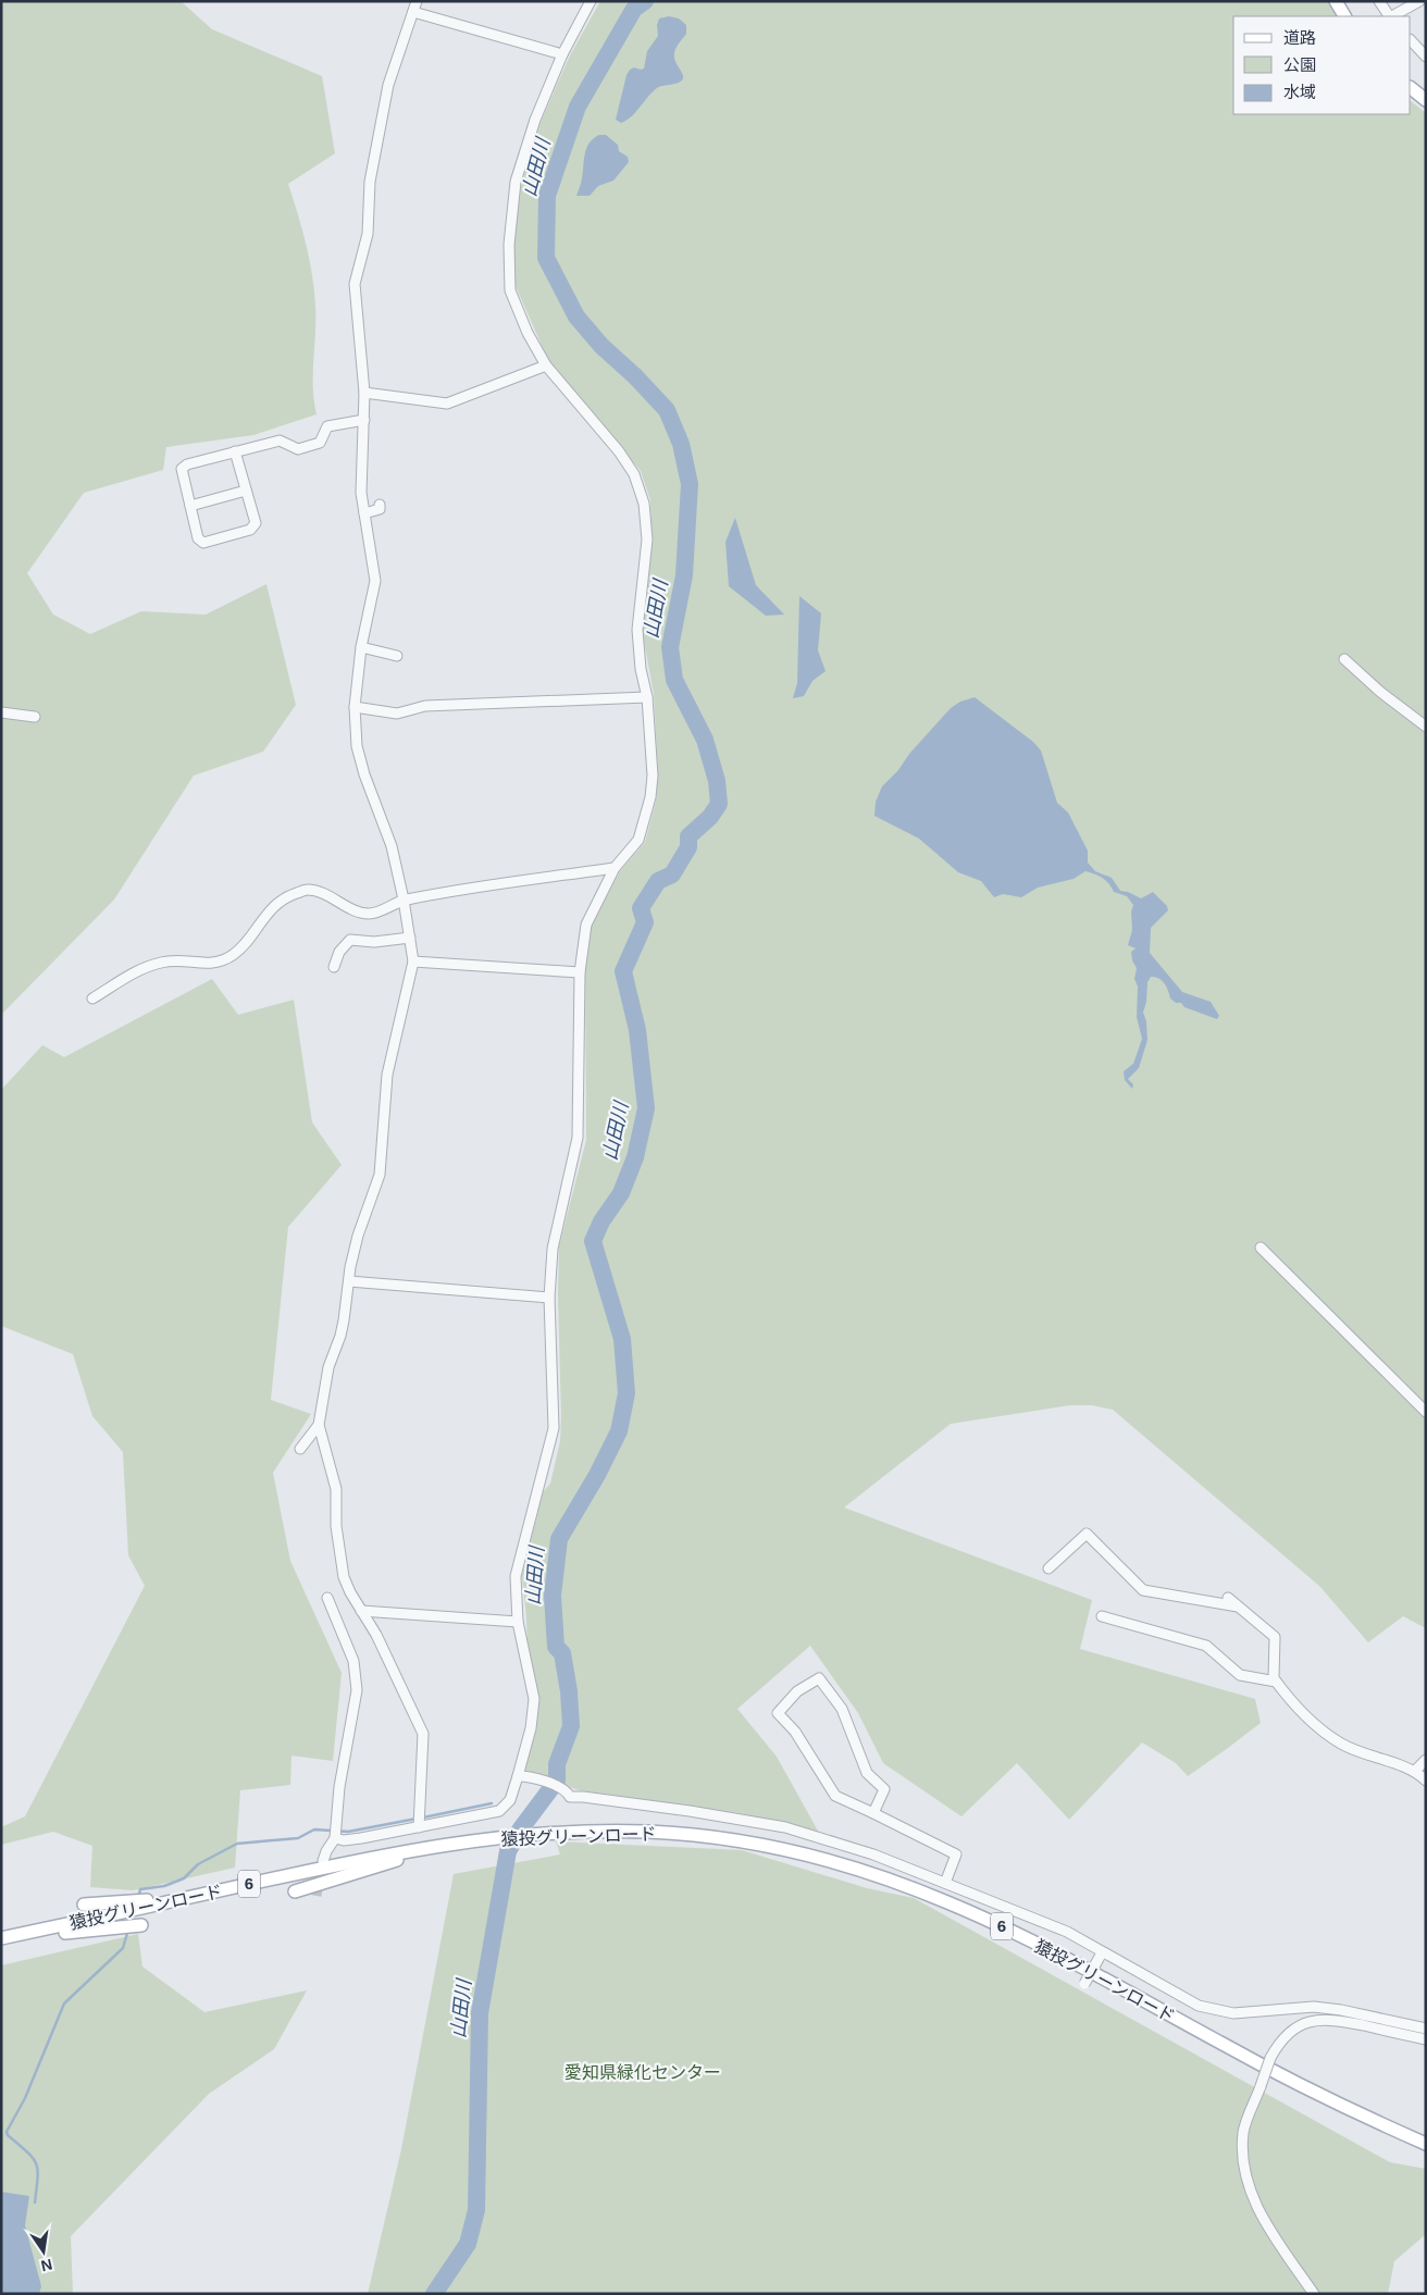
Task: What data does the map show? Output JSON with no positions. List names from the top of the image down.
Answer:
{
  "streets": {
    "main road": ["猿投グリーンロード", "6"]
  },
  "water": ["山田川"],
  "parks": ["愛知県緑化センター"],
  "legend": ["道路", "公園", "水域"],
  "north": "bottom"
}
